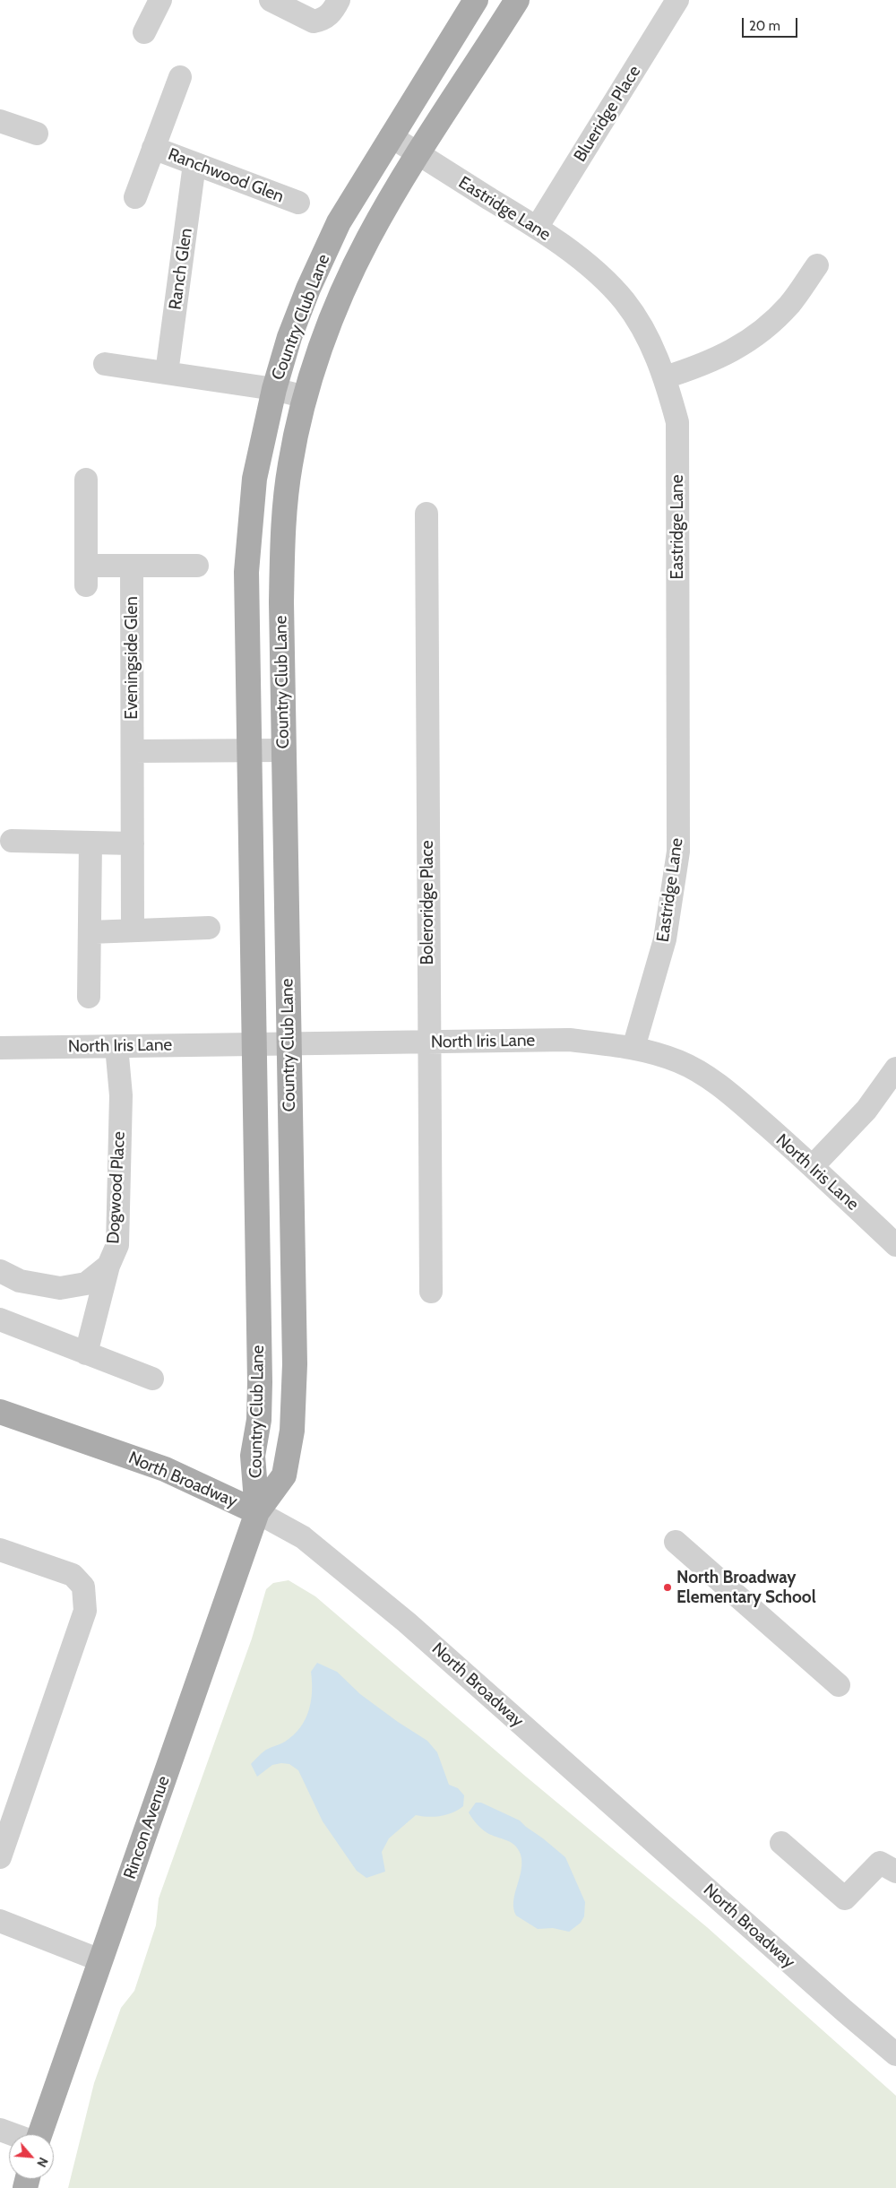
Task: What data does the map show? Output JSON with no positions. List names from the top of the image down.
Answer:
{
  "streets": {
    "main road": ["Country Club Lane", "North Broadway", "Rincon Avenue"],
    "street": [
      "Blueridge Place",
      "Ranchwood Glen",
      "Eastridge Lane",
      "Ranch Glen",
      "Eveningside Glen",
      "Boleroridge Place",
      "North Iris Lane",
      "Dogwood Place"
    ]
  },
  "crossings": [
    ["Blueridge Place", "Eastridge Lane"],
    ["Ranchwood Glen", "Ranch Glen"],
    ["Eastridge Lane", "Country Club Lane"],
    ["Eastridge Lane", "North Iris Lane"],
    ["Country Club Lane", "North Iris Lane"],
    ["Country Club Lane", "North Broadway"],
    ["Country Club Lane", "Rincon Avenue"],
    ["Boleroridge Place", "North Iris Lane"],
    ["North Iris Lane", "Dogwood Place"],
    ["North Broadway", "Rincon Avenue"]
  ],
  "places": ["North Broadway Elementary School"],
  "scale_bar": "20 m",
  "north": "bottom right"
}
